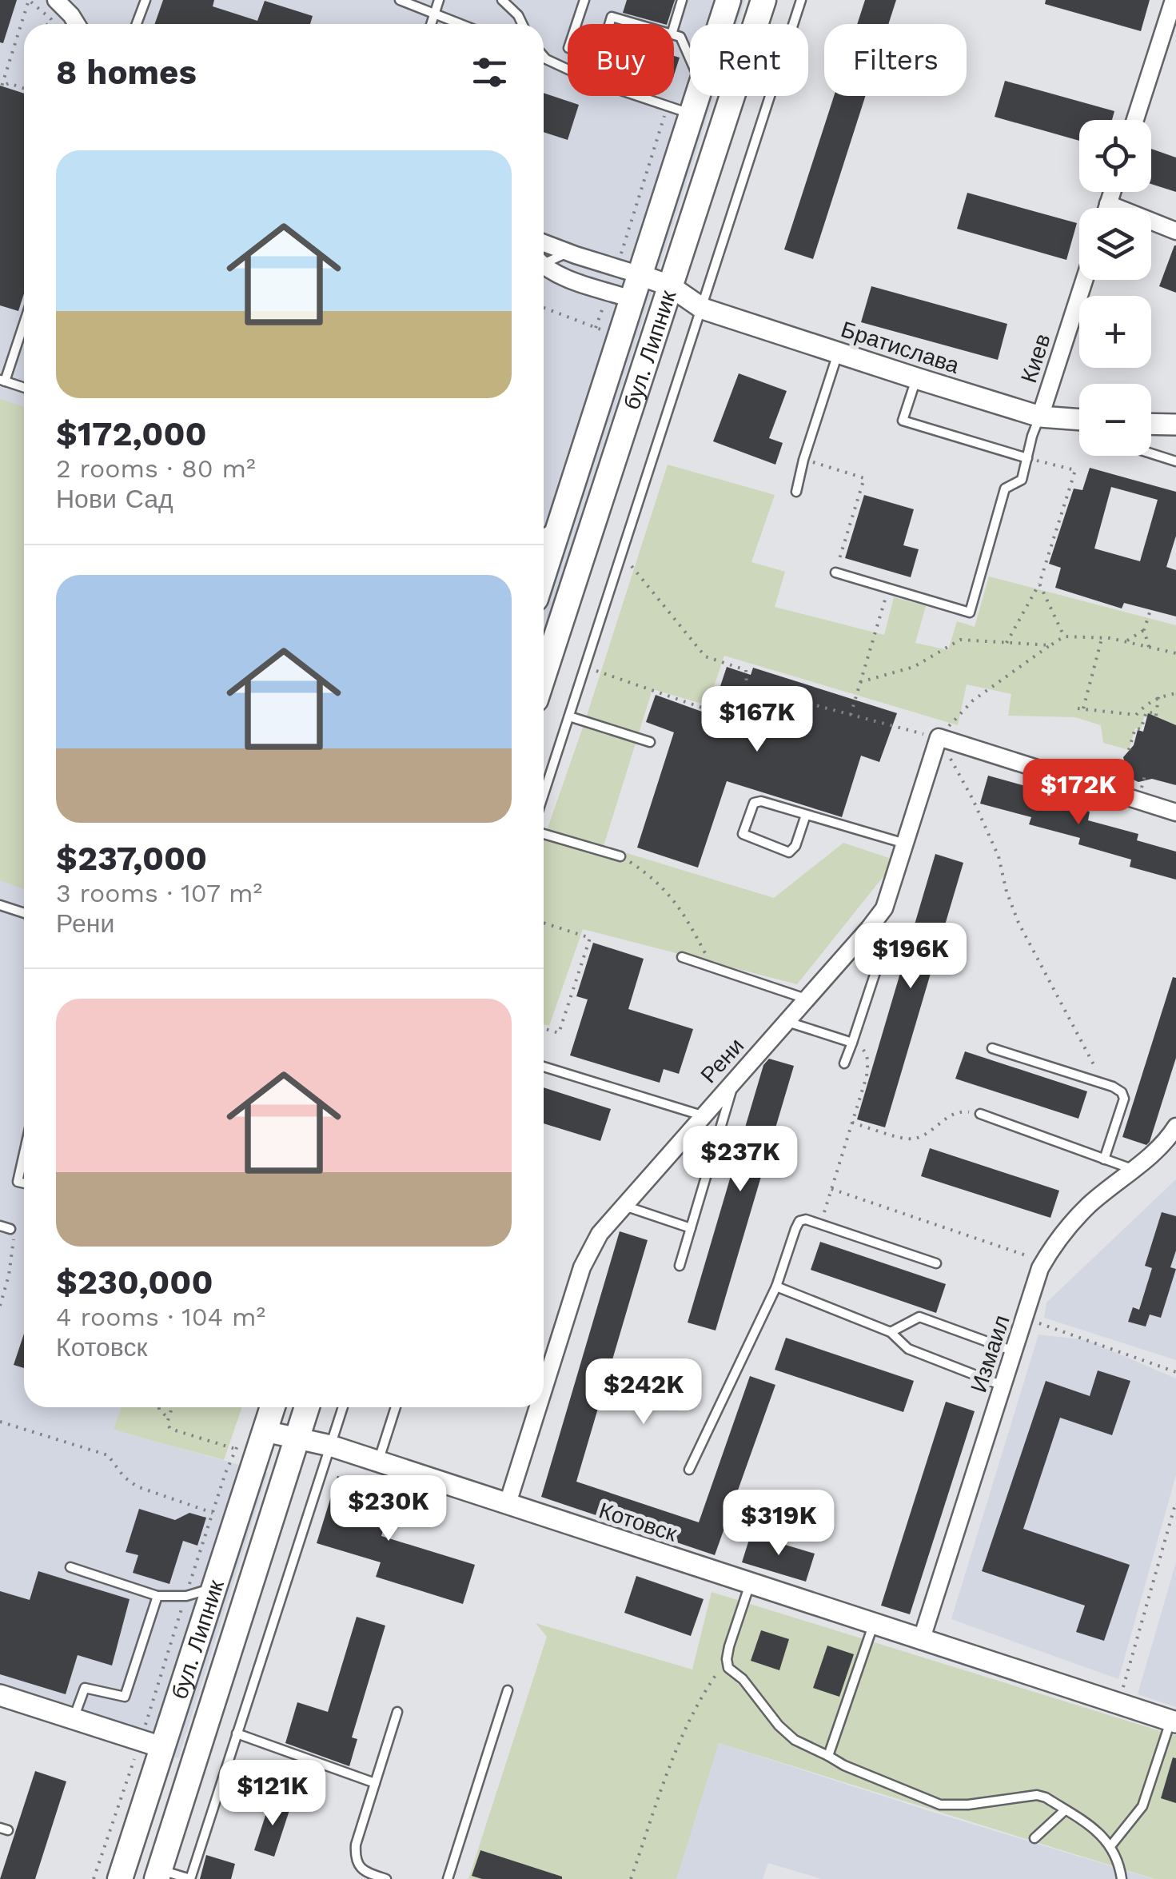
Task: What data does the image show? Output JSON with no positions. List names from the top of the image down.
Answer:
{
  "streets": {
    "main road": ["бул. Липник"],
    "street": [
      "Братислава",
      "Киев",
      "Рени",
      "Измаил",
      "Котовск"
    ]
  },
  "crossings": [
    ["Братислава", "Киев"],
    ["бул. Липник", "Котовск"],
    ["Рени", "Котовск"],
    ["Измаил", "Котовск"]
  ],
  "page": {
    "chip": ["Buy", "Rent", "Filters"],
    "heading": "8 homes",
    "map_buttons": ["+", "−"],
    "list": [
      {
        "name": "$172,000",
        "note": "2 rooms · 80 m² · Нови Сад"
      },
      {
        "name": "$237,000",
        "note": "3 rooms · 107 m² · Рени"
      },
      {
        "name": "$230,000",
        "note": "4 rooms · 104 m² · Котовск"
      }
    ],
    "price": [
      "$167K",
      "$172K",
      "$196K",
      "$237K",
      "$242K",
      "$230K",
      "$319K",
      "$121K"
    ]
  }
}
